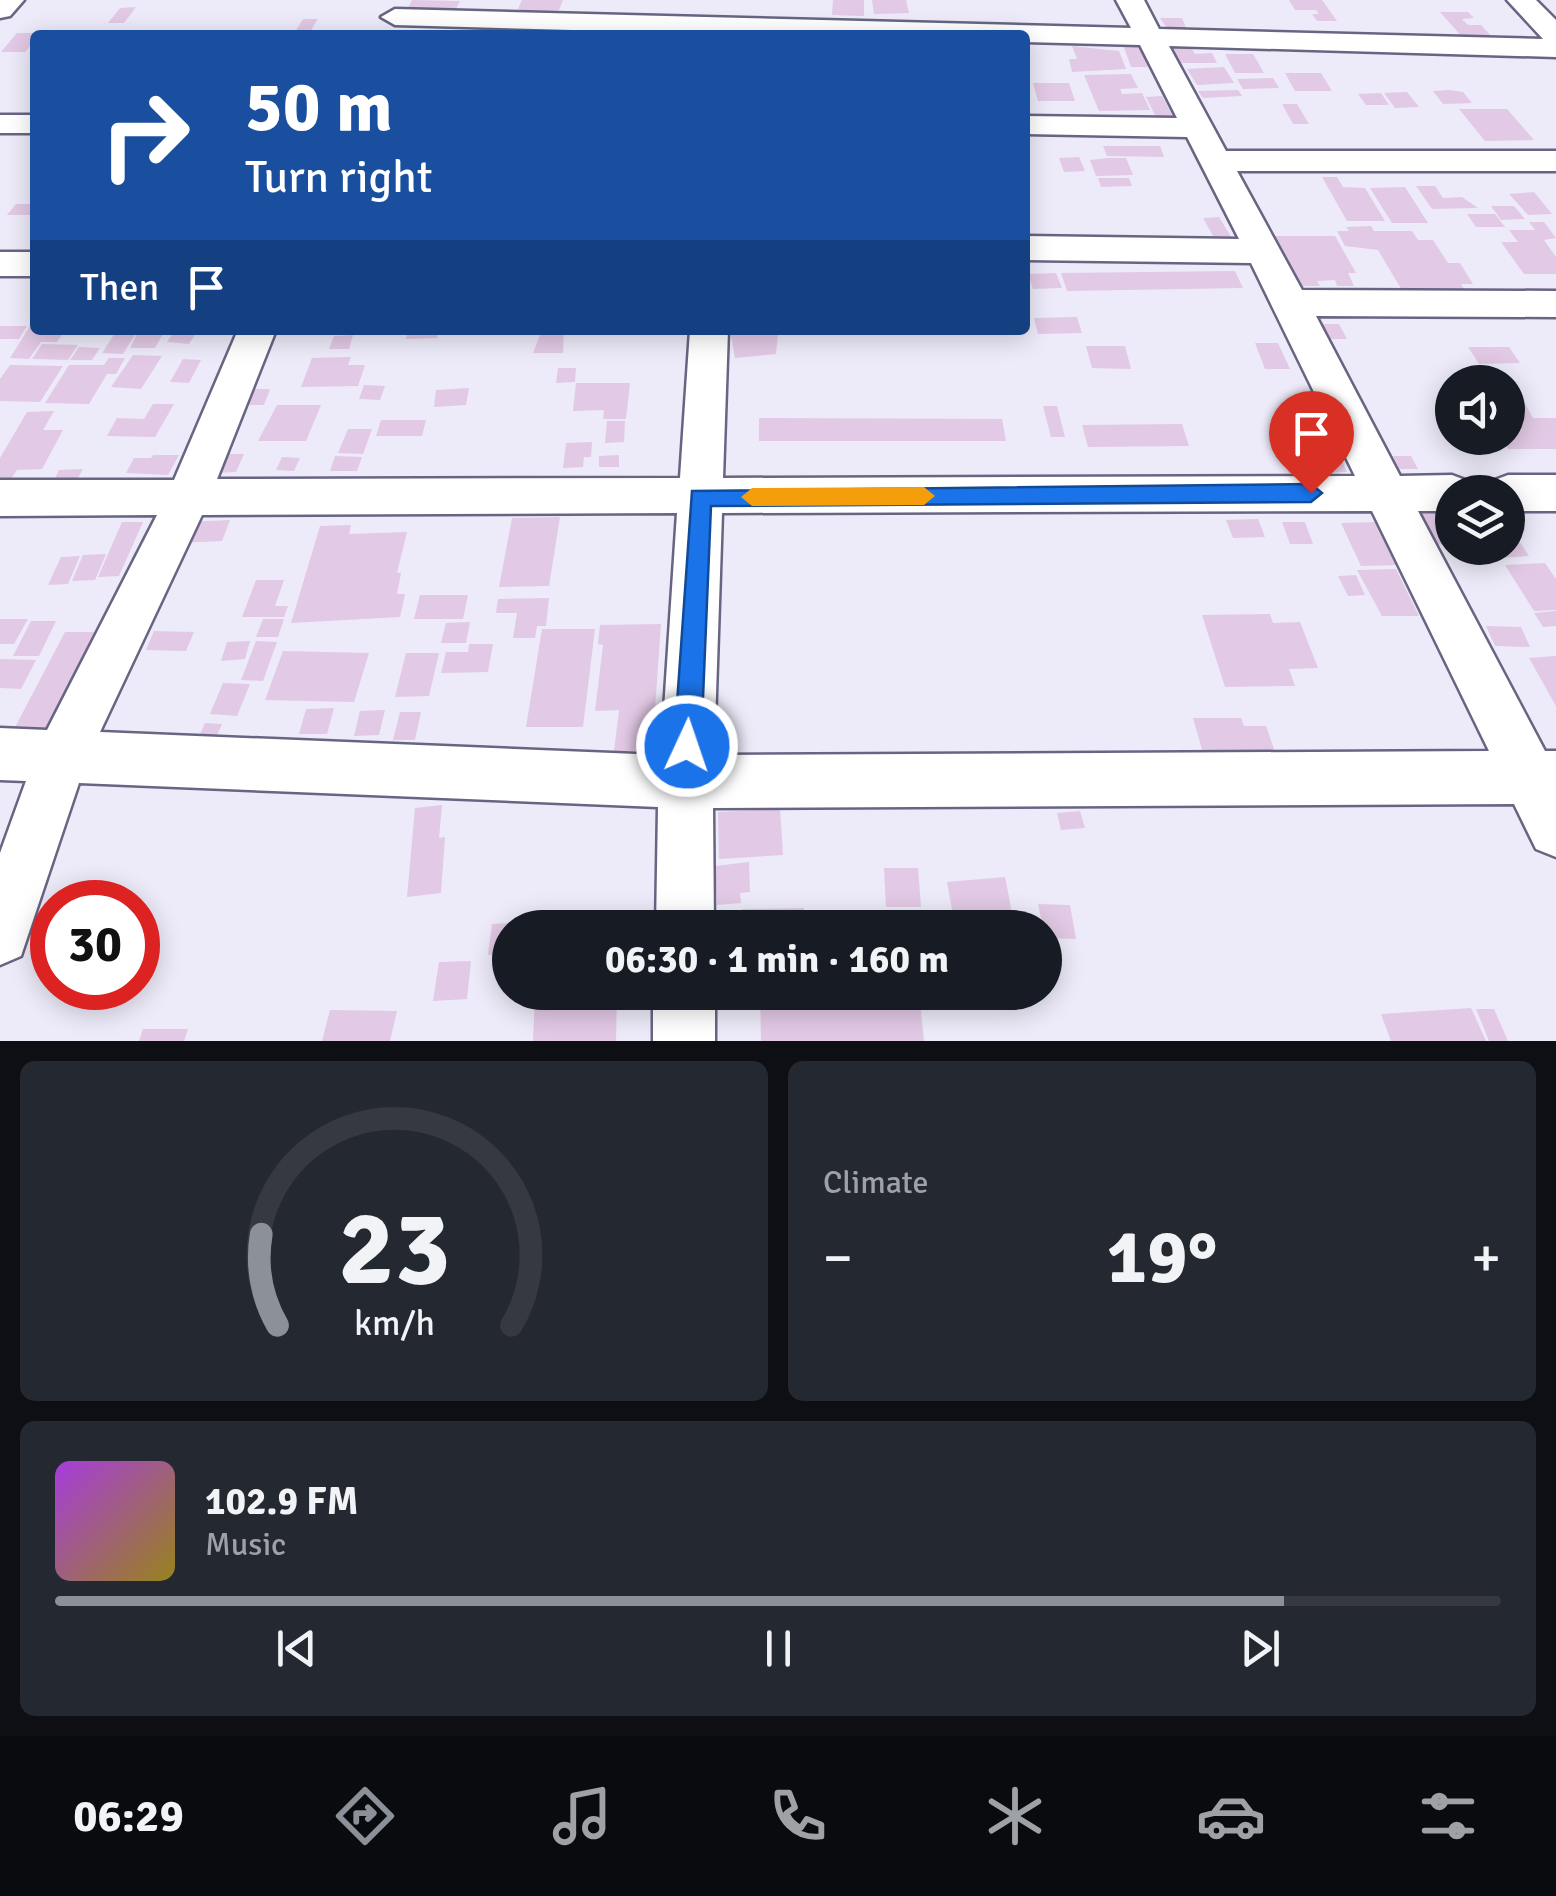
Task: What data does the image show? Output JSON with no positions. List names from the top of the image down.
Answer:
{
  "page": {
    "turn": ["50 m", "Turn right"],
    "then": "Then",
    "limit": "30",
    "trip": "06:30 · 1 min · 160 m",
    "tile": "Climate",
    "heat": ["−", "19°", "+"],
    "song": ["102.9 FM", "Music"],
    "tabs": "06:29",
    "gauge": ["23", "km/h"]
  }
}
